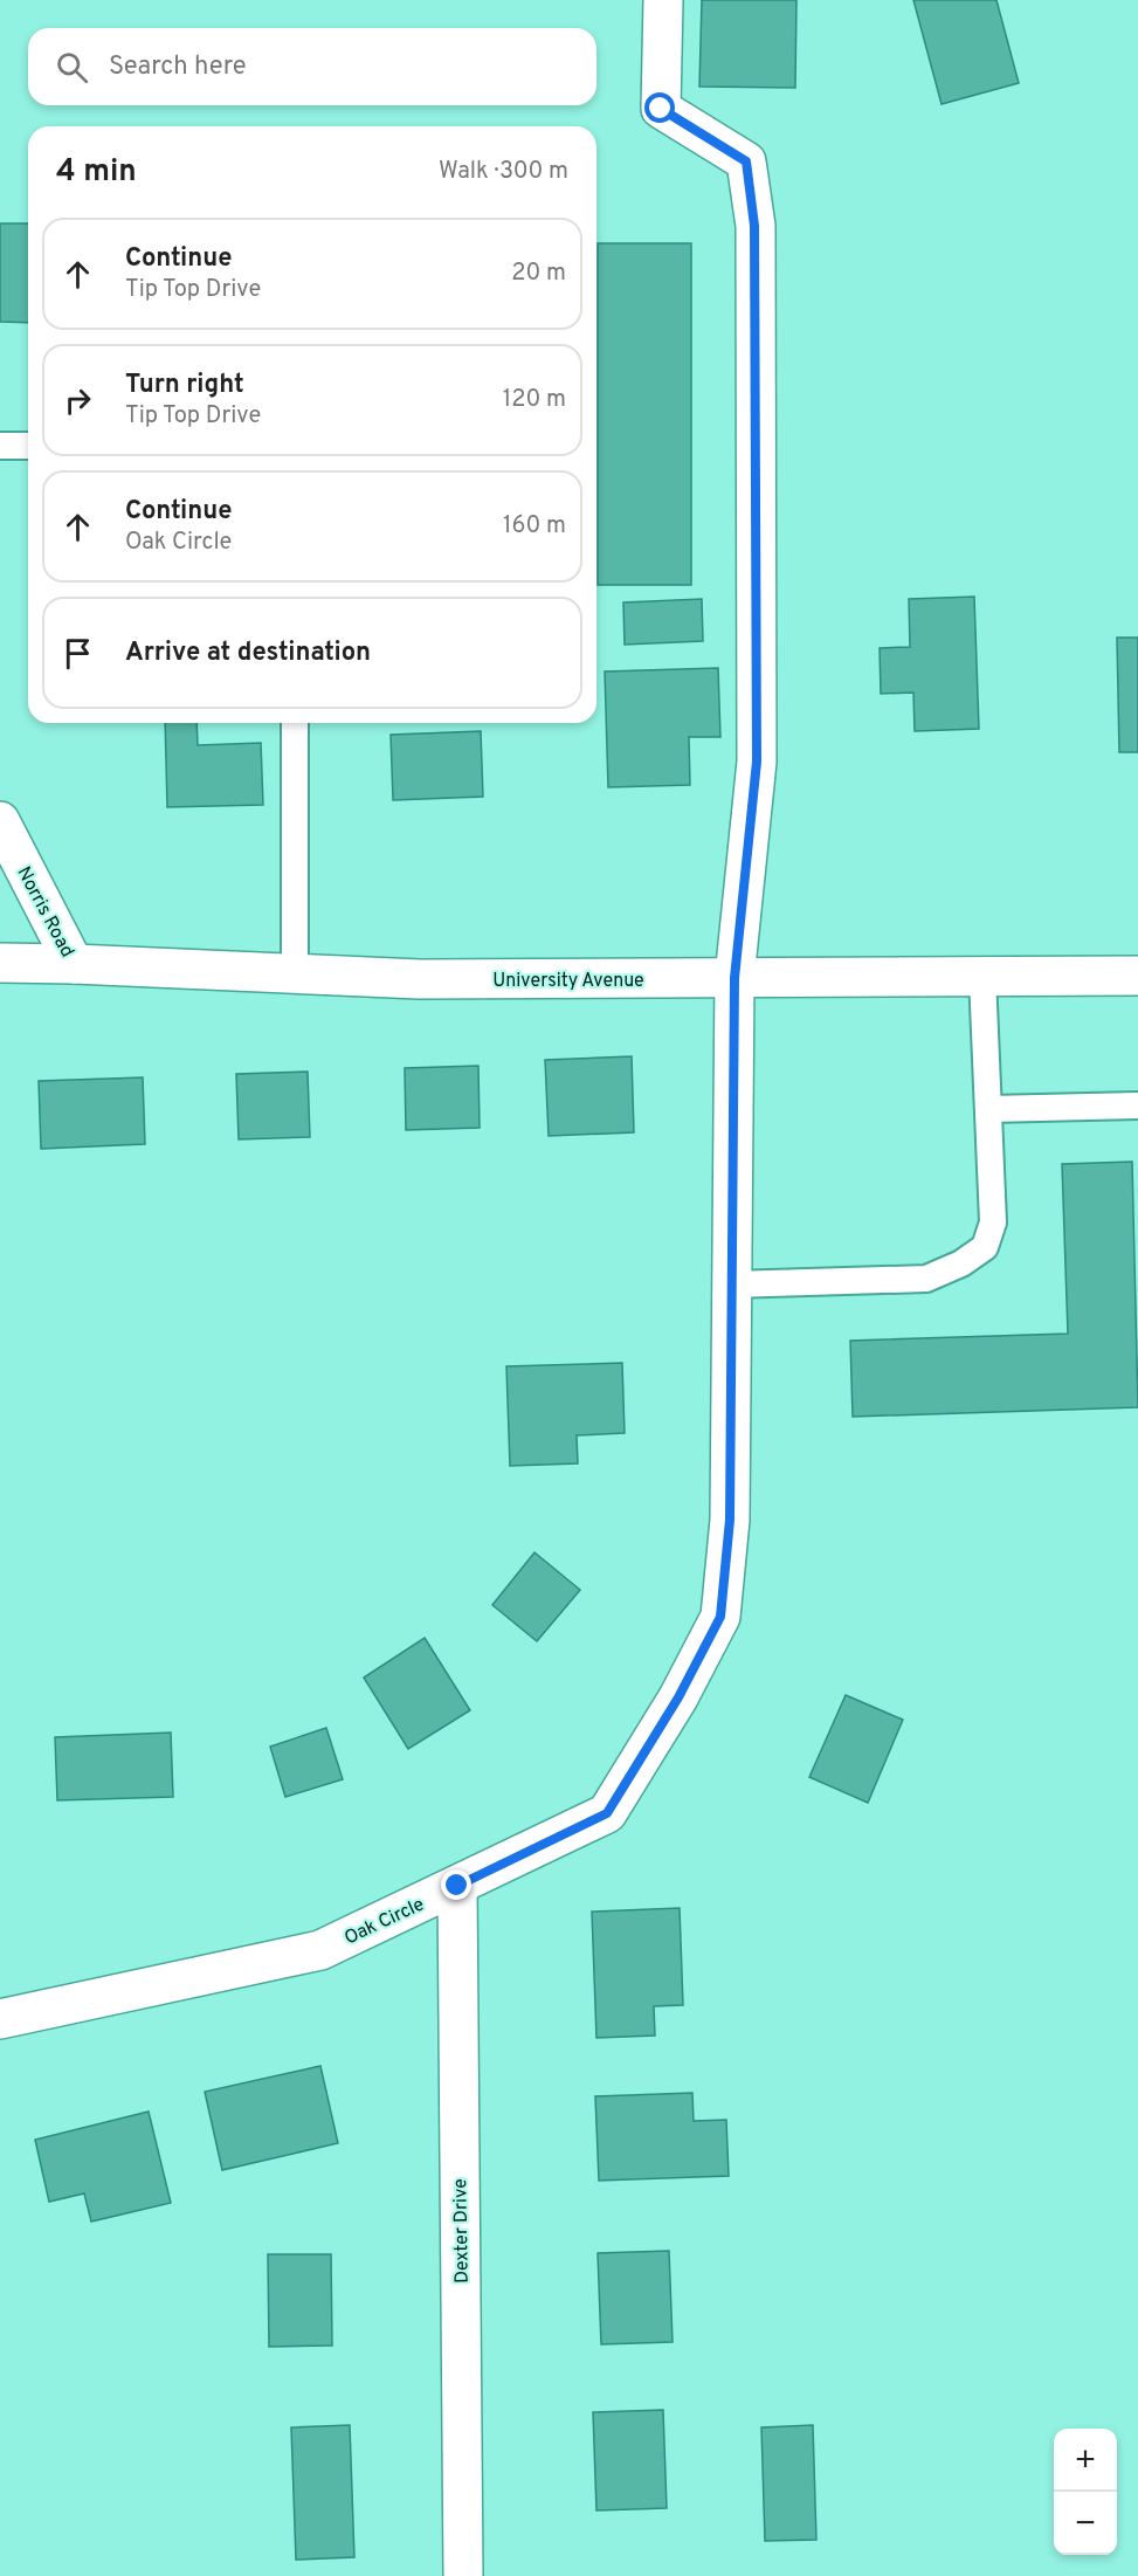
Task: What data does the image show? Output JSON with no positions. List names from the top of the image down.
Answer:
{
  "streets": {
    "street": [
      "Norris Road",
      "University Avenue",
      "Oak Circle",
      "Dexter Drive"
    ]
  },
  "crossings": [
    ["Norris Road", "University Avenue"],
    ["University Avenue", "Oak Circle"],
    ["Oak Circle", "Dexter Drive"]
  ],
  "page": {
    "search": "Search here",
    "heading": ["4 min", "Walk · 300 m"],
    "list": [
      ["Continue", "Tip Top Drive", "20 m"],
      ["Turn right", "Tip Top Drive", "120 m"],
      ["Continue", "Oak Circle", "160 m"],
      "Arrive at destination"
    ],
    "map_buttons": ["+", "−"]
  }
}
